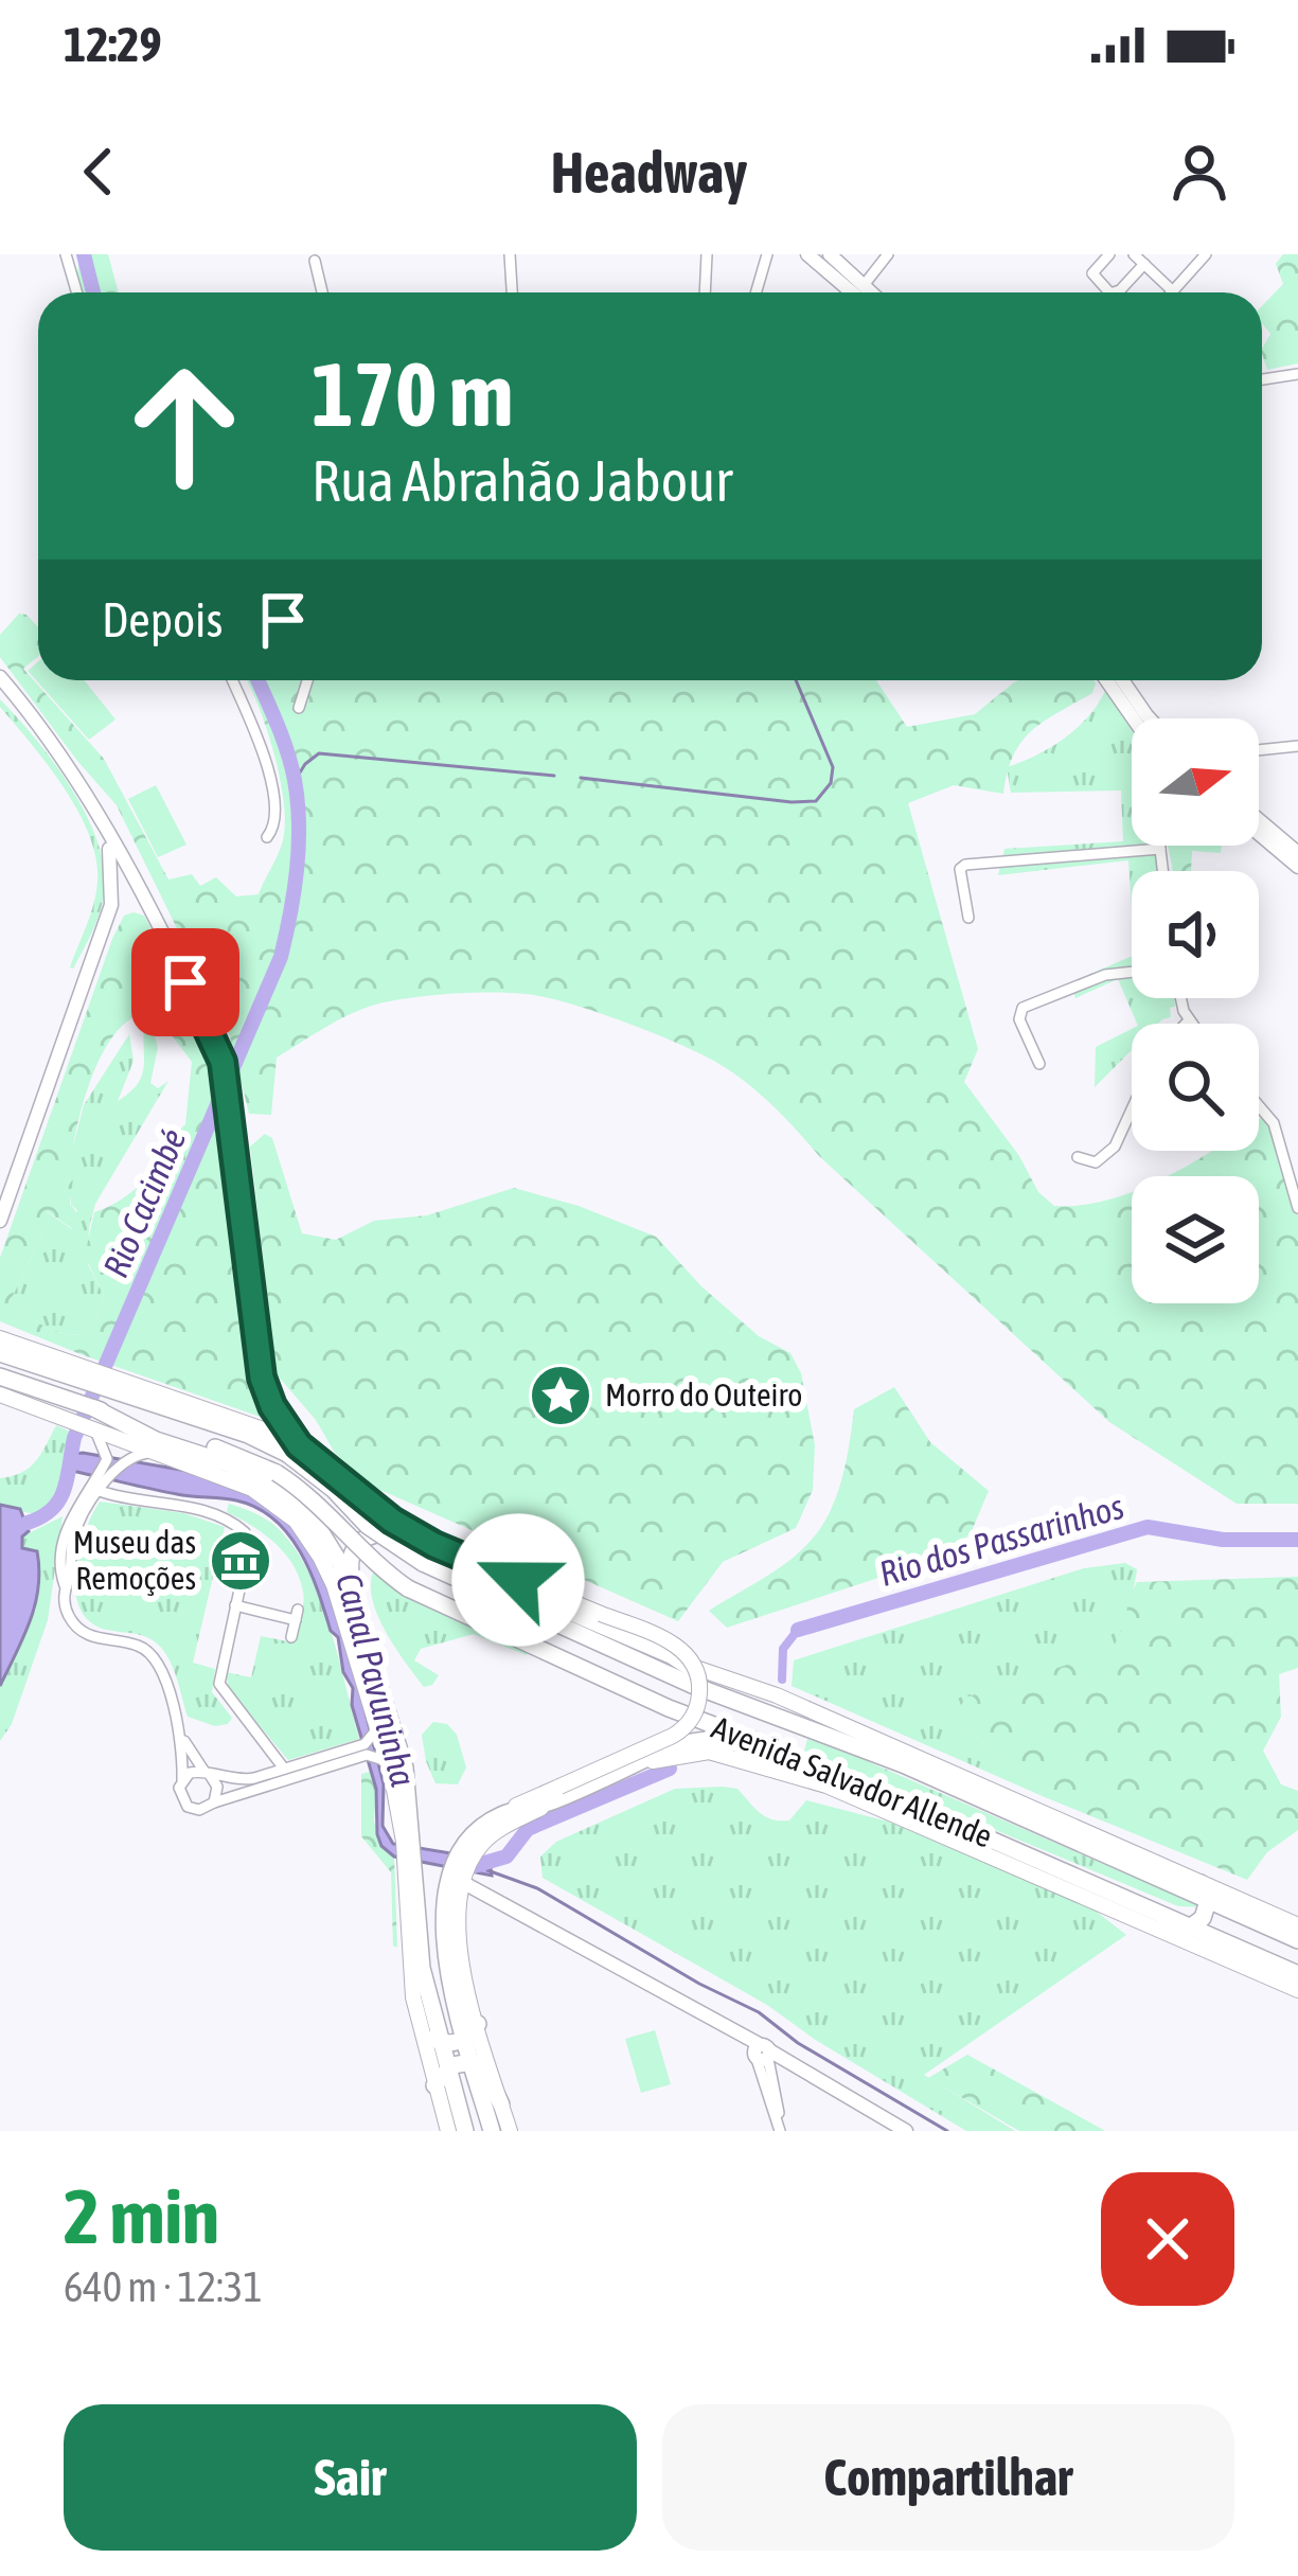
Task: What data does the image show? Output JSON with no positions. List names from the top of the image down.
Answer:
{
  "streets": {
    "highway": ["Avenida Salvador Allende"]
  },
  "water": ["Rio Cacimbé", "Rio dos Passarinhos", "Canal Pavuninha"],
  "places": {
    "place": ["Morro do Outeiro"],
    "museum": ["Museu das Remoções"]
  },
  "north": "right",
  "page": {
    "status": "12:29",
    "header": "Headway",
    "turn": ["170 m", "Rua Abrahão Jabour"],
    "then": "Depois",
    "heading": ["2 min", "640 m · 12:31"],
    "buttons": ["Sair", "Compartilhar"]
  }
}
